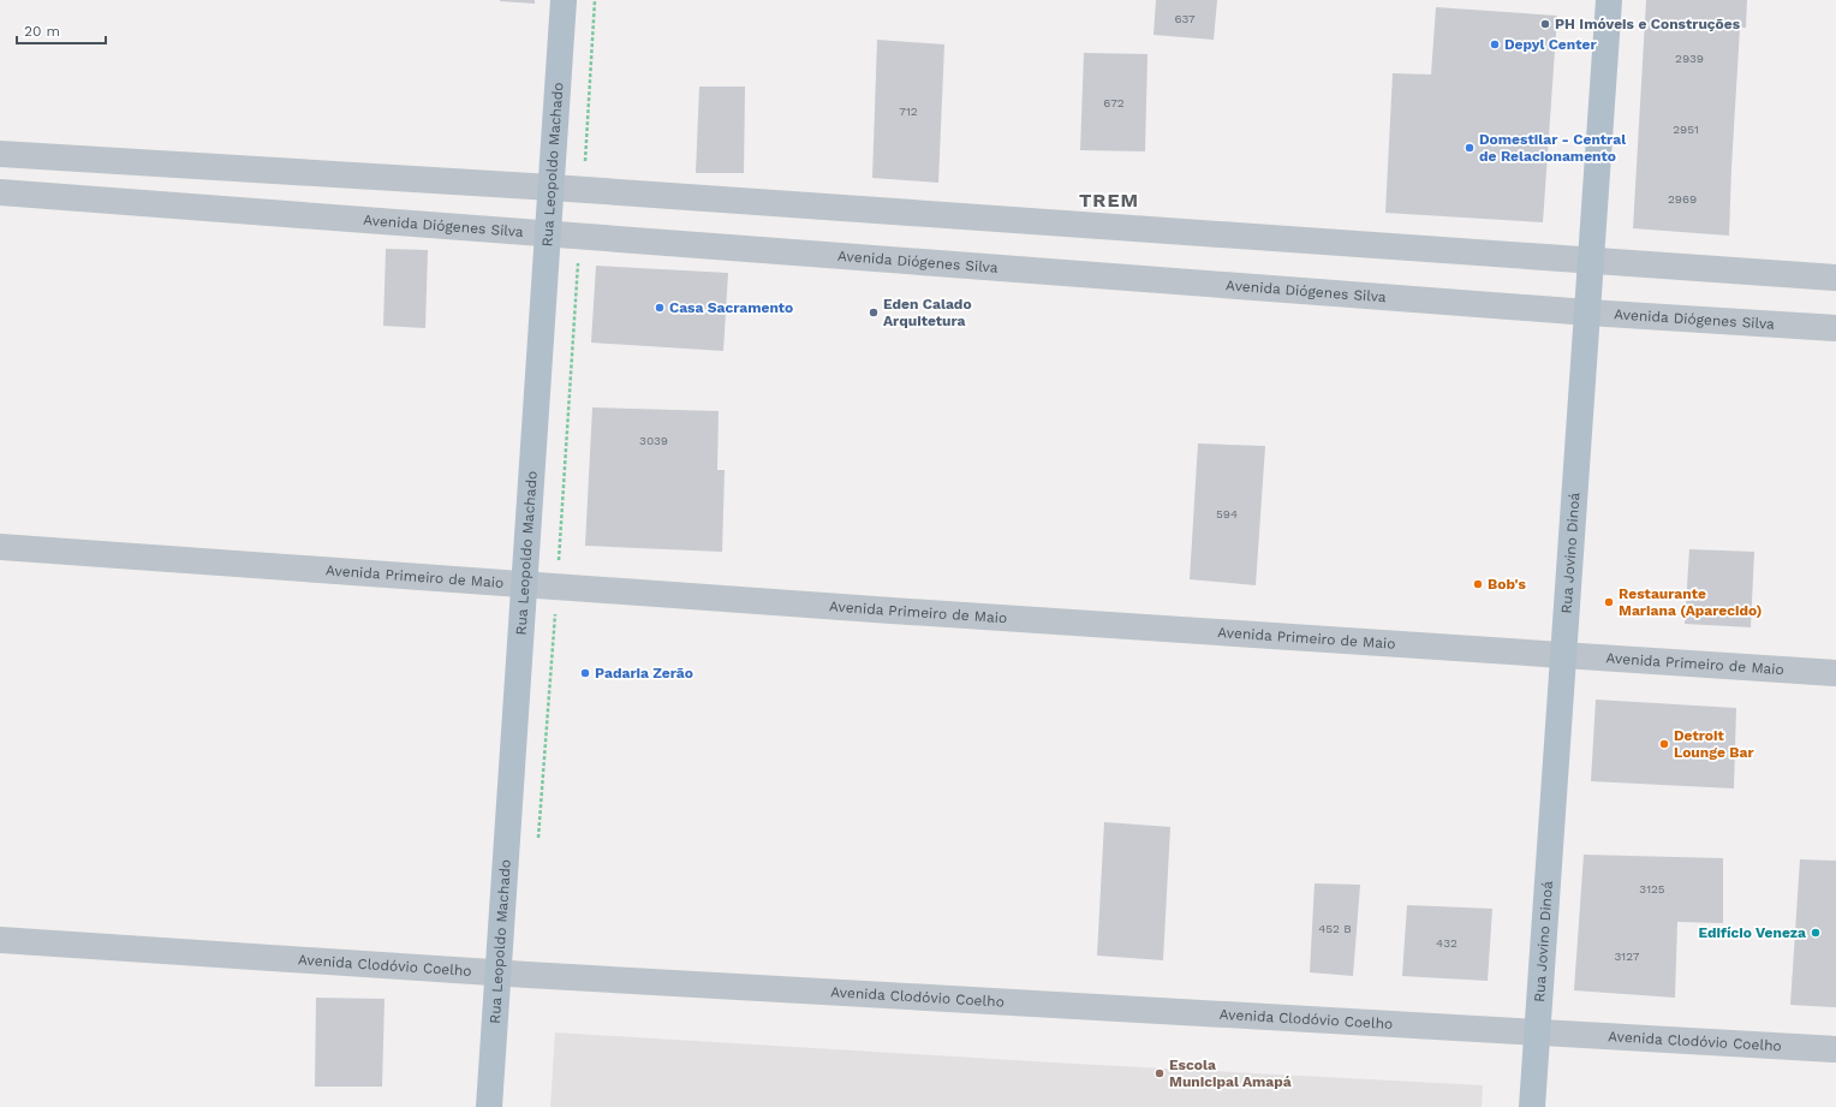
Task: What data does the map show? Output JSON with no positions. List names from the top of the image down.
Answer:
{
  "streets": {
    "main road": ["Rua Leopoldo Machado", "Rua Jovino Dinoá"],
    "street": ["Avenida Diógenes Silva", "Avenida Primeiro de Maio", "Avenida Clodóvio Coelho"]
  },
  "crossings": [
    ["Rua Leopoldo Machado", "Avenida Diógenes Silva"],
    ["Rua Leopoldo Machado", "Avenida Primeiro de Maio"],
    ["Rua Leopoldo Machado", "Avenida Clodóvio Coelho"],
    ["Avenida Diógenes Silva", "Rua Jovino Dinoá"],
    ["Rua Jovino Dinoá", "Avenida Primeiro de Maio"],
    ["Rua Jovino Dinoá", "Avenida Clodóvio Coelho"]
  ],
  "districts": ["TREM"],
  "places": [
    "PH Imóveis e Construções",
    "Depyl Center",
    "Domestilar - Central de Relacionamento",
    "Casa Sacramento",
    "Eden Calado Arquitetura",
    "Bob's",
    "Restaurante Mariana (Aparecido)",
    "Padaria Zerão",
    "Detroit Lounge Bar",
    "Edifício Veneza",
    "Escola Municipal Amapá"
  ],
  "house_numbers": [
    "637",
    "2939",
    "672",
    "712",
    "2951",
    "2969",
    "3039",
    "594",
    "3125",
    "452 B",
    "432",
    "3127"
  ],
  "scale_bar": "20 m"
}
